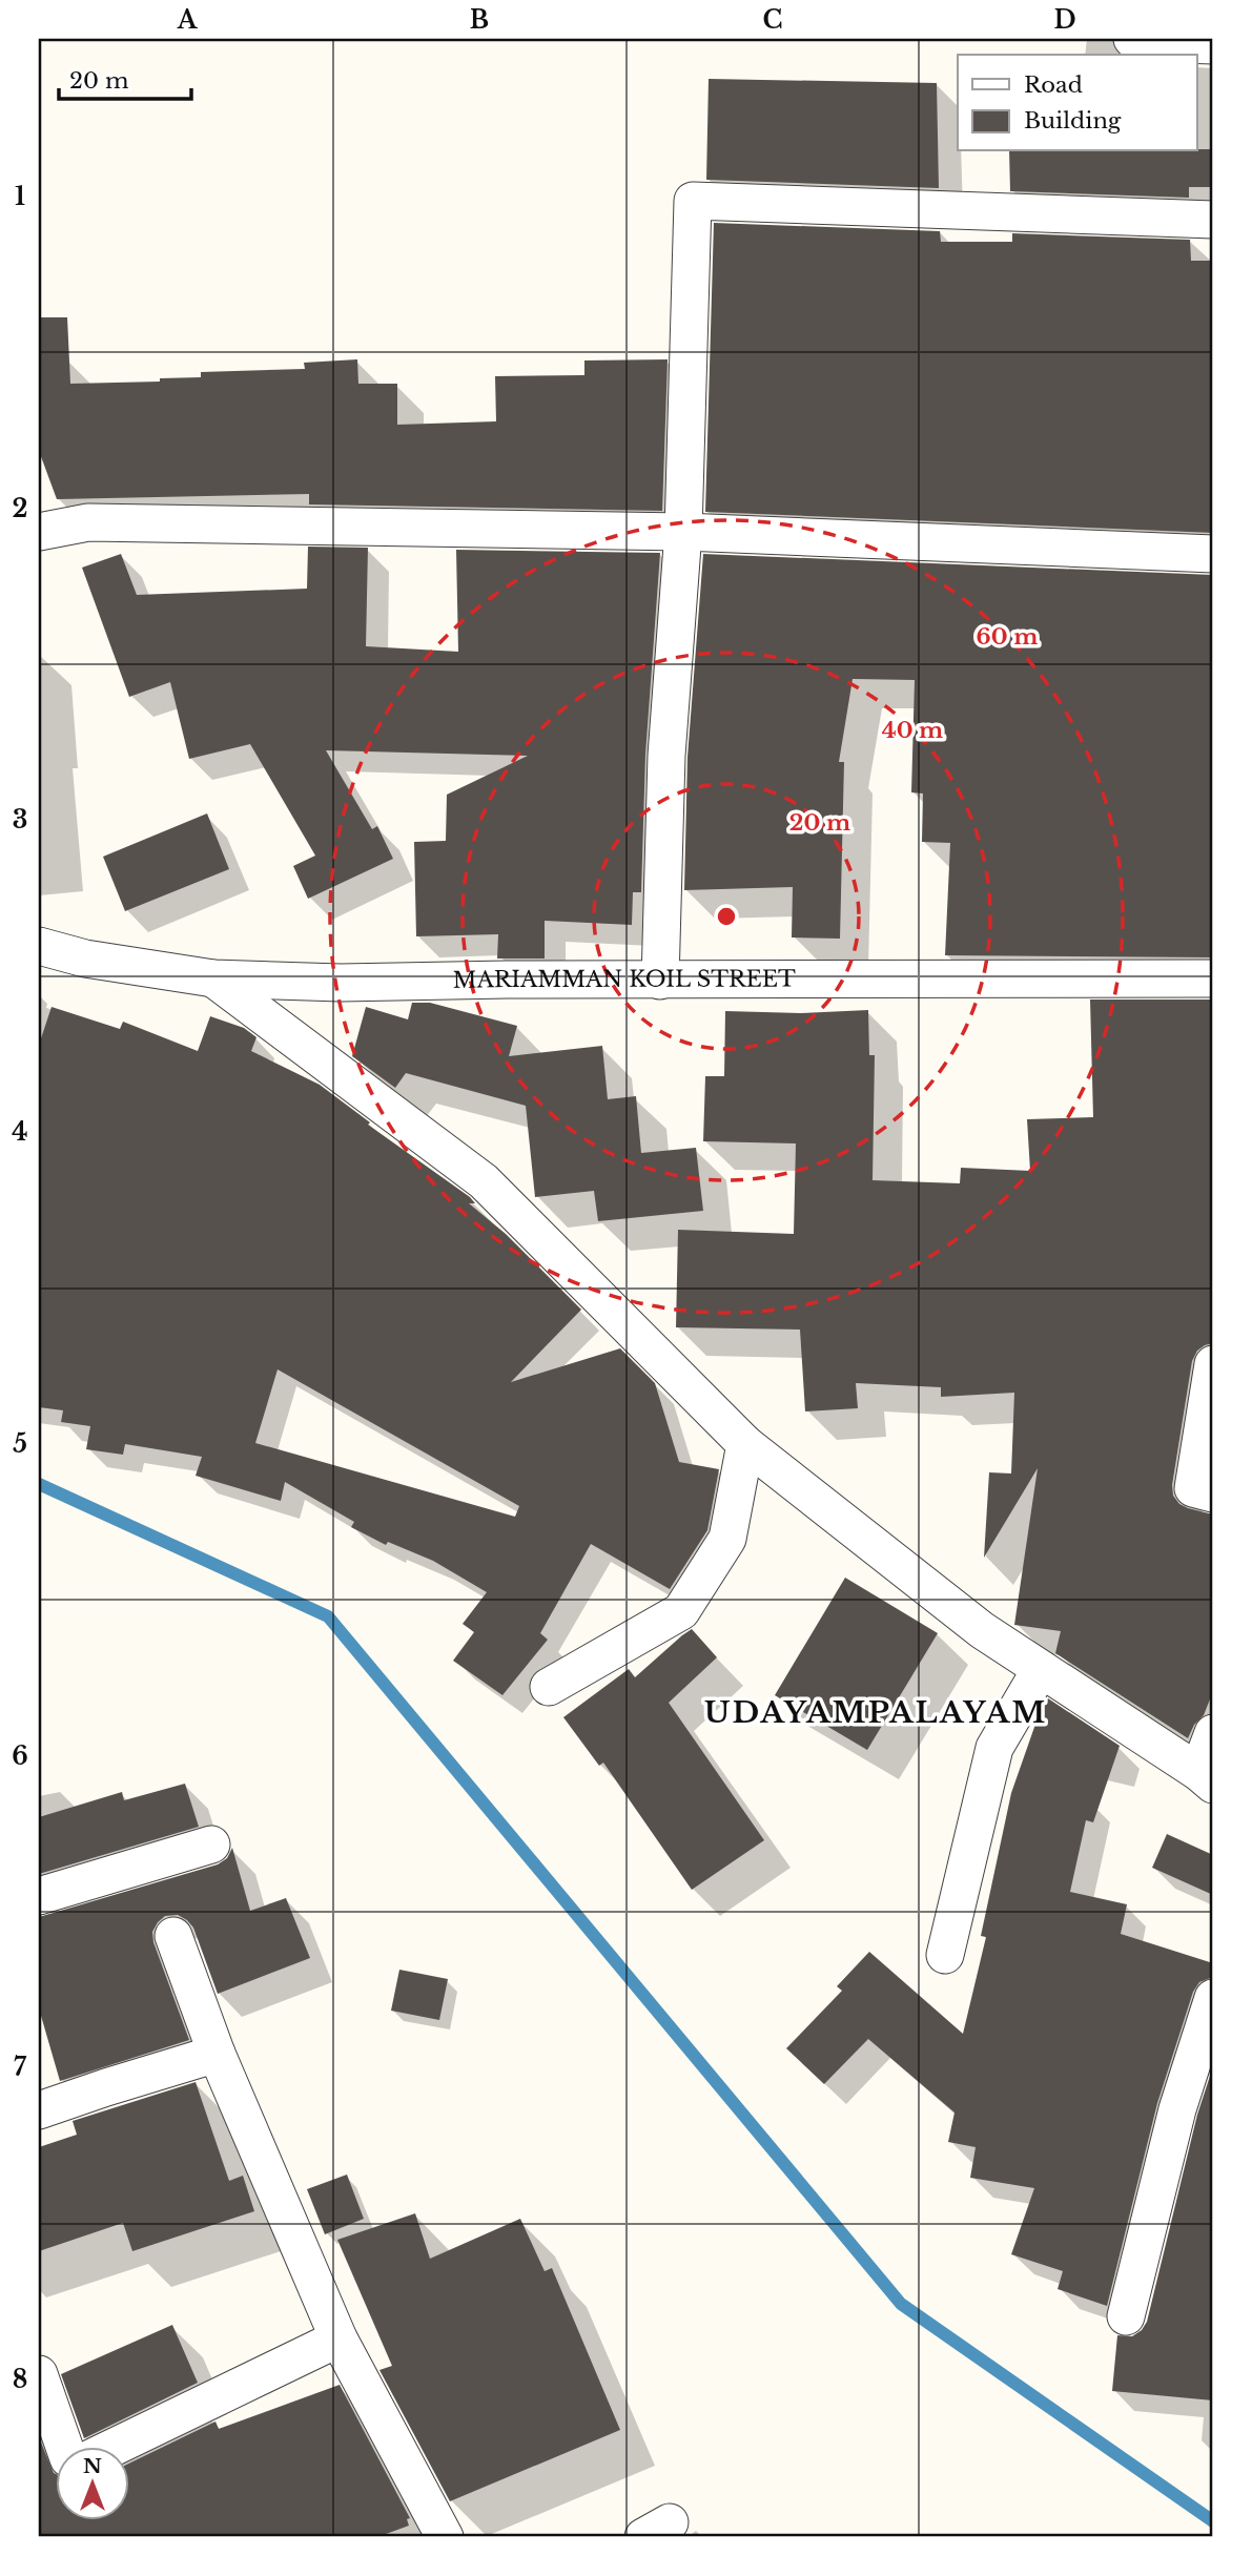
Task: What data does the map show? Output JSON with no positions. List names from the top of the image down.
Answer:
{
  "streets": {
    "street": ["MARIAMMAN KOIL STREET"]
  },
  "districts": ["UDAYAMPALAYAM"],
  "legend": ["Road", "Building"],
  "scale_bar": "20 m",
  "north": "top",
  "grid": {
    "columns": [
      "A",
      "B",
      "C",
      "D"
    ],
    "rows": [
      "1",
      "2",
      "3",
      "4",
      "5",
      "6",
      "7",
      "8"
    ]
  },
  "rings": ["60 m", "40 m", "20 m"]
}
